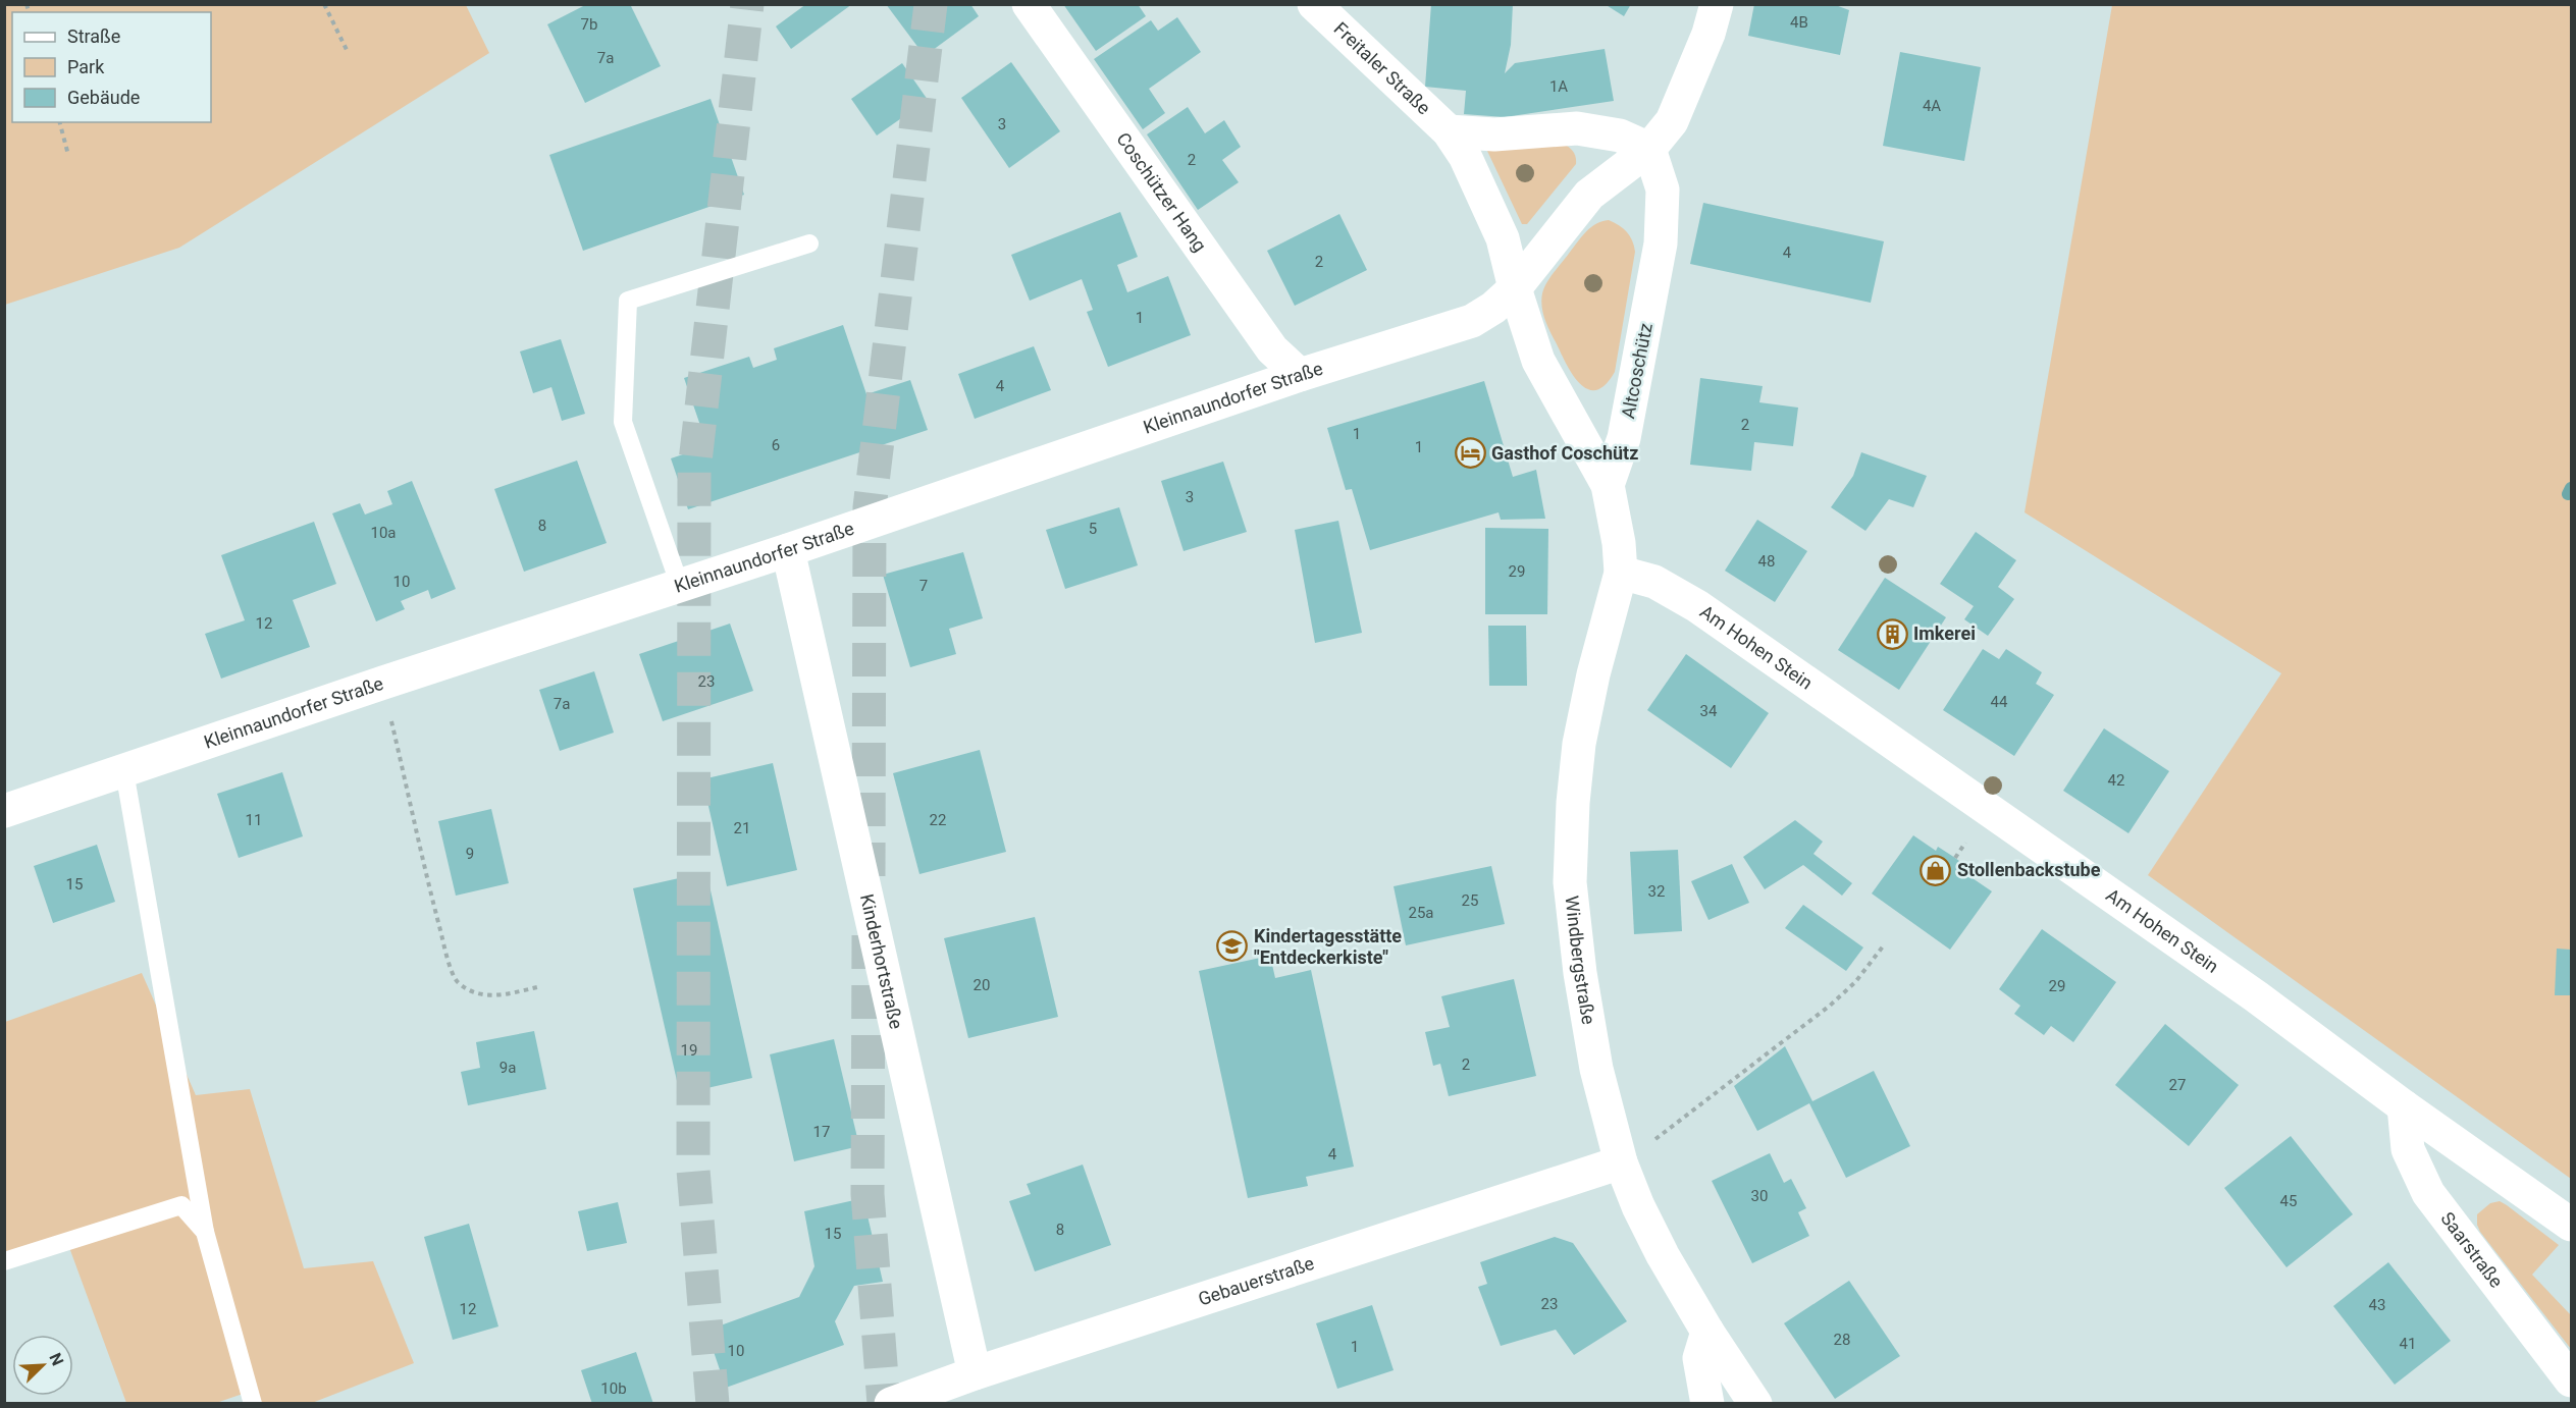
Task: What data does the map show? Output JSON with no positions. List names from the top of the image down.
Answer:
{
  "streets": {
    "street": [
      "Freitaler Straße",
      "Coschützer Hang",
      "Altcoschütz",
      "Kleinnaundorfer Straße",
      "Am Hohen Stein",
      "Windbergstraße",
      "Kinderhortstraße",
      "Saarstraße",
      "Gebauerstraße"
    ]
  },
  "crossings": [
    ["Coschützer Hang", "Kleinnaundorfer Straße"],
    ["Altcoschütz", "Windbergstraße"],
    ["Kleinnaundorfer Straße", "Kinderhortstraße"],
    ["Am Hohen Stein", "Windbergstraße"],
    ["Am Hohen Stein", "Saarstraße"],
    ["Windbergstraße", "Gebauerstraße"],
    ["Kinderhortstraße", "Gebauerstraße"]
  ],
  "places": {
    "hotel": ["Gasthof Coschütz"],
    "building": ["Imkerei"],
    "shop": ["Stollenbackstube"],
    "school or university": ["Kindertagesstätte \"Entdeckerkiste\""]
  },
  "house_numbers": [
    "4B",
    "7b",
    "7a",
    "1A",
    "4A",
    "3",
    "2",
    "4",
    "2",
    "1",
    "4",
    "2",
    "1",
    "6",
    "1",
    "3",
    "8",
    "5",
    "10a",
    "48",
    "29",
    "10",
    "7",
    "12",
    "23",
    "44",
    "7a",
    "34",
    "42",
    "11",
    "22",
    "21",
    "9",
    "15",
    "32",
    "25",
    "25a",
    "20",
    "29",
    "19",
    "2",
    "9a",
    "27",
    "17",
    "4",
    "30",
    "45",
    "8",
    "15",
    "23",
    "43",
    "12",
    "28",
    "41",
    "1",
    "10",
    "10b"
  ],
  "legend": ["Straße", "Park", "Gebäude"],
  "north": "top right"
}
